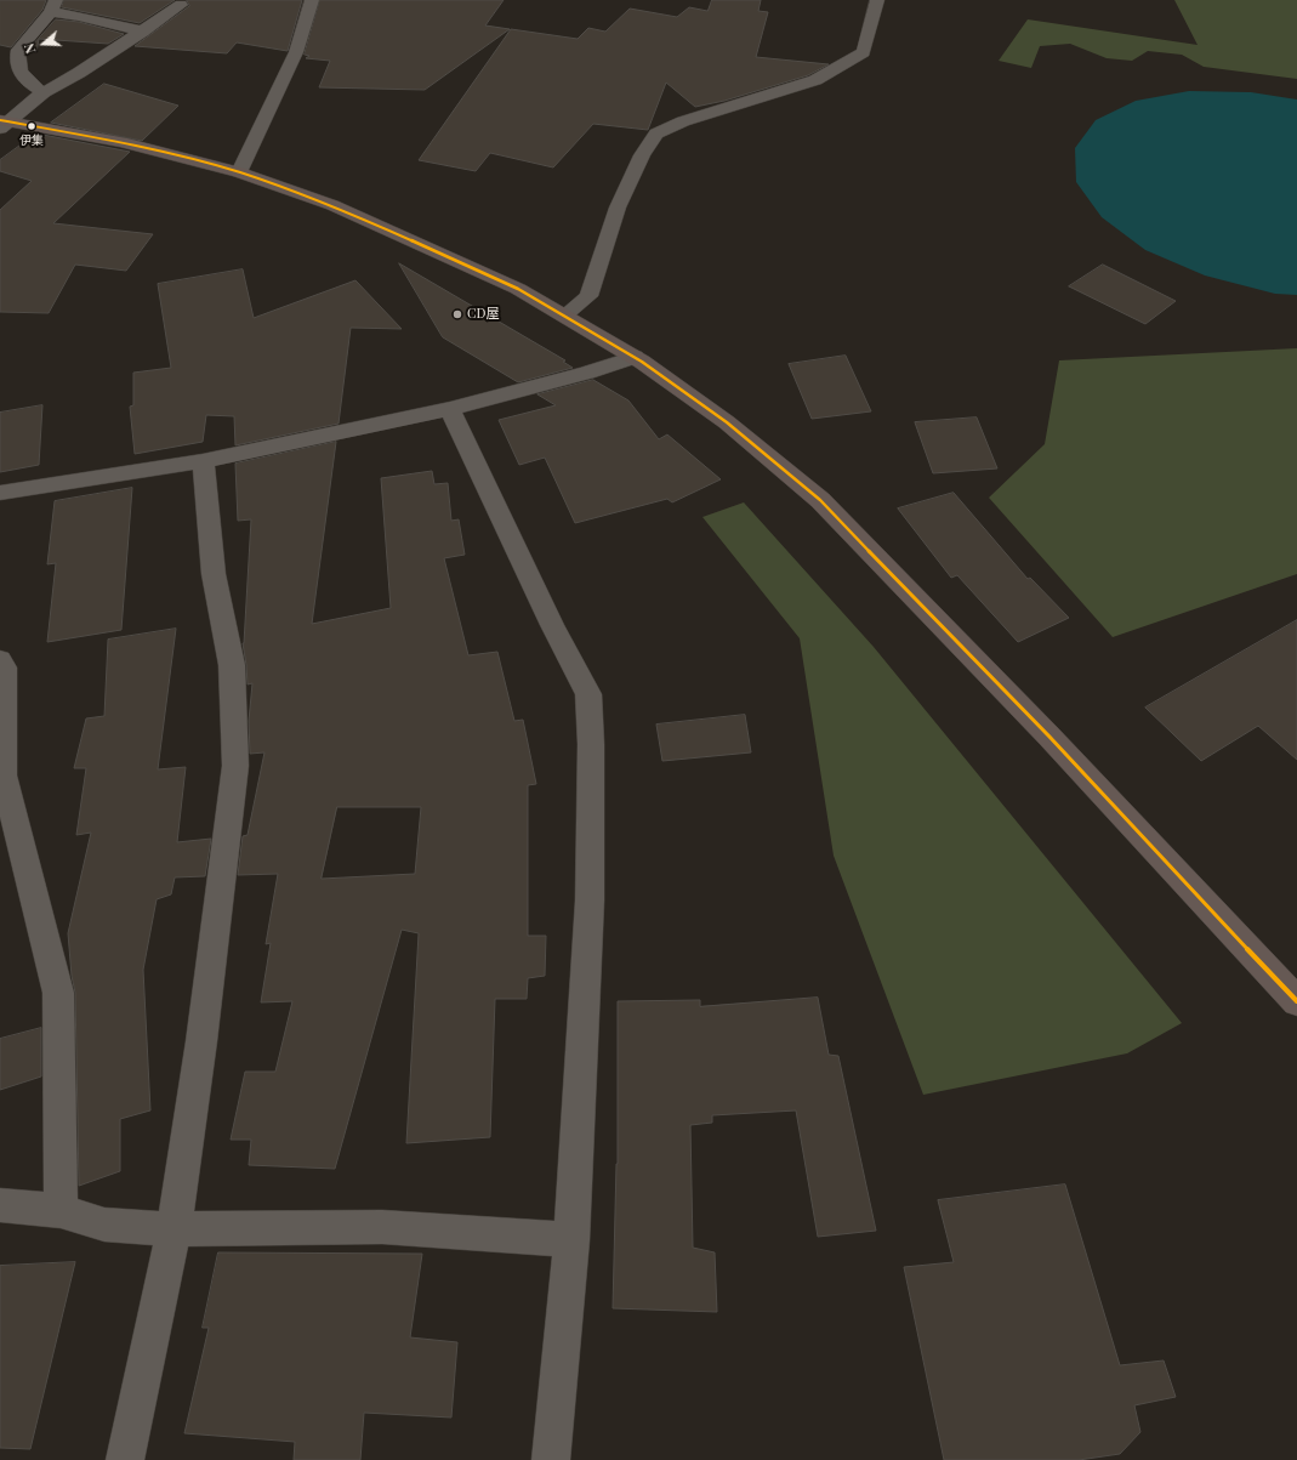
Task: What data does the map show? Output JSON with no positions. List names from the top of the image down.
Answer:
{
  "places": ["伊集", "CD屋"],
  "north": "left"
}
